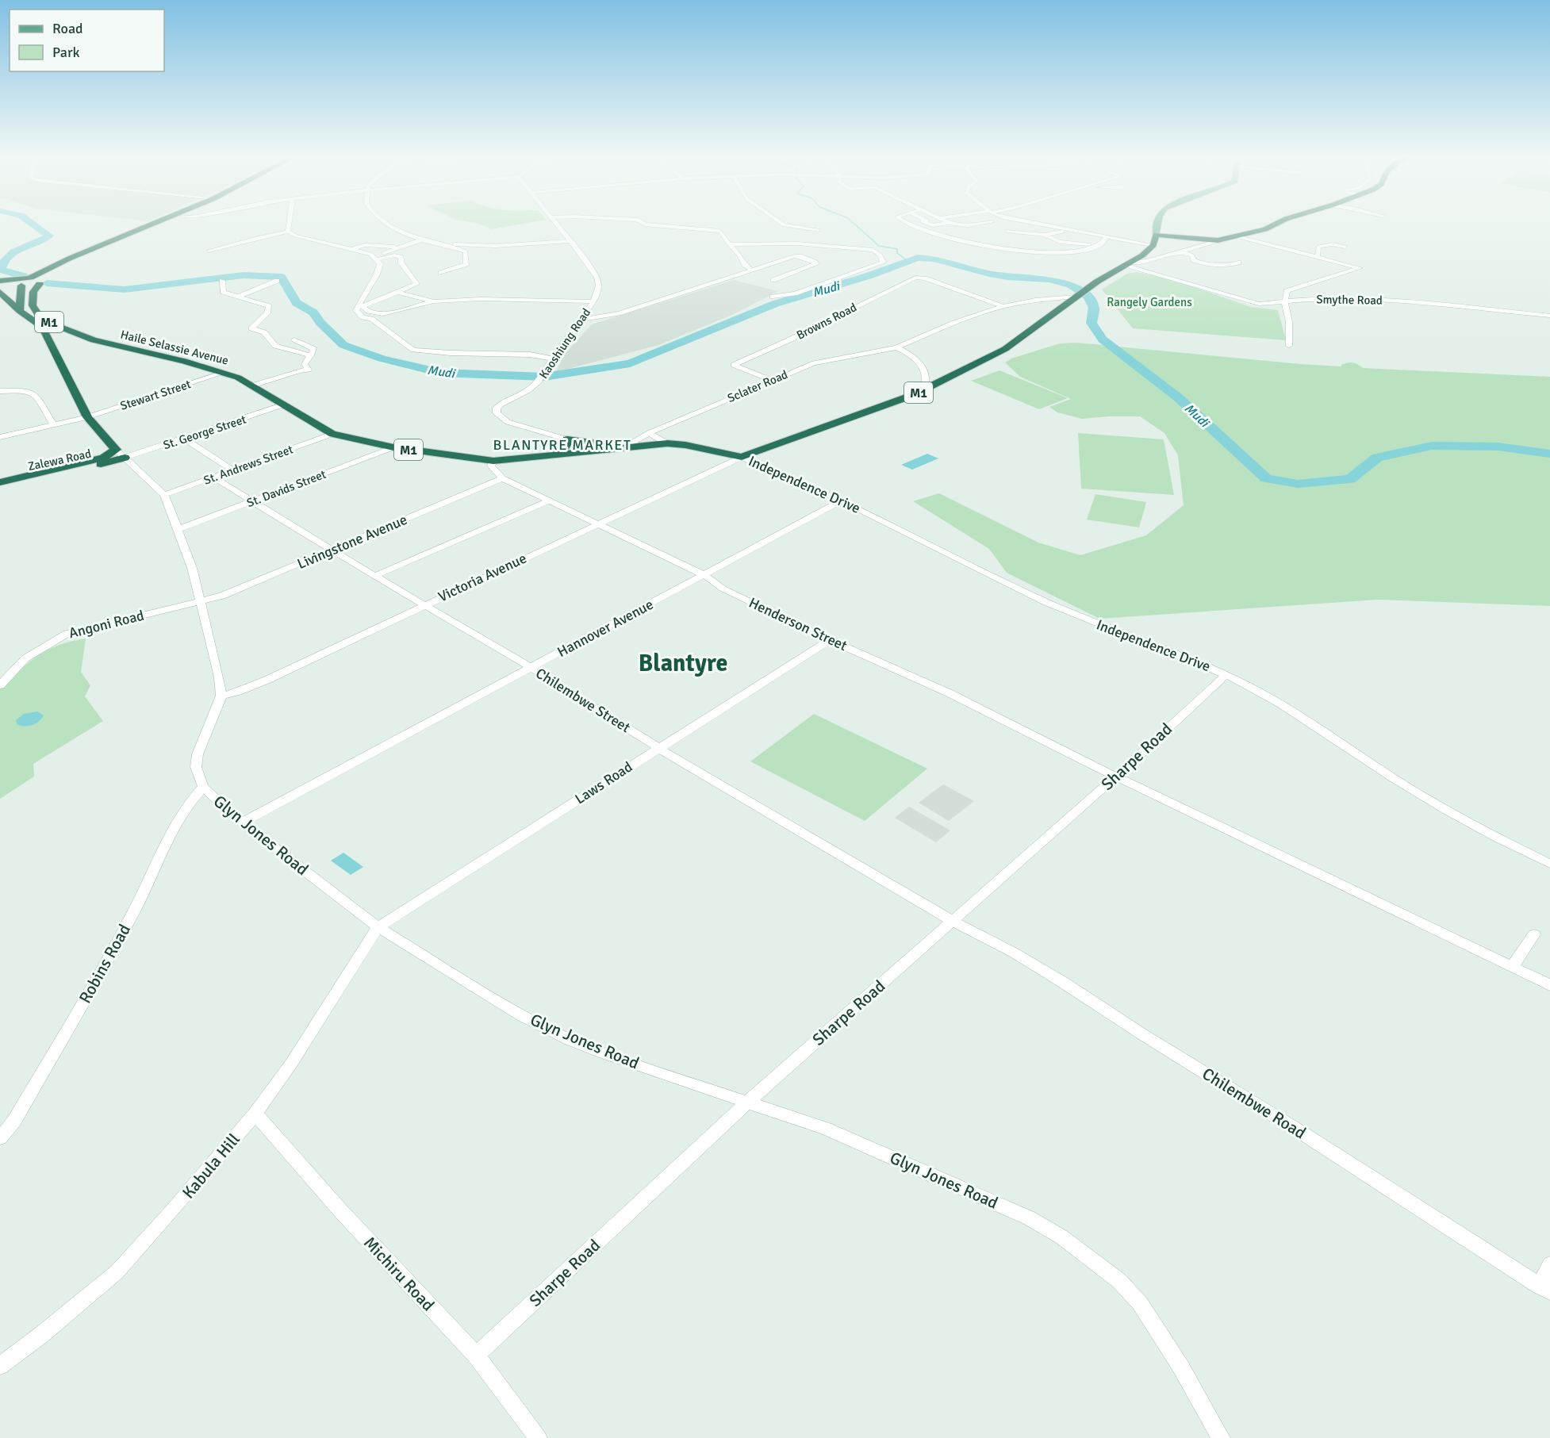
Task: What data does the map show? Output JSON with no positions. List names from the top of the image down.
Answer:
{
  "streets": {
    "highway": ["M1", "Haile Selassie Avenue", "Zalewa Road"],
    "street": [
      "Smythe Road",
      "Browns Road",
      "Kaoshiung Road",
      "Sclater Road",
      "Stewart Street",
      "St. George Street",
      "St. Andrews Street",
      "Independence Drive",
      "St. Davids Street",
      "Livingstone Avenue",
      "Victoria Avenue",
      "Angoni Road",
      "Henderson Street",
      "Hannover Avenue",
      "Chilembwe Street",
      "Sharpe Road",
      "Laws Road",
      "Glyn Jones Road",
      "Robins Road",
      "Chilembwe Road",
      "Kabula Hill",
      "Michiru Road"
    ]
  },
  "crossings": [
    ["Smythe Road", "M1"],
    ["Browns Road", "Sclater Road"],
    ["M1", "Haile Selassie Avenue"],
    ["M1", "Sclater Road"],
    ["M1", "Stewart Street"],
    ["M1", "Zalewa Road"],
    ["M1", "Independence Drive"],
    ["M1", "Victoria Avenue"],
    ["Kaoshiung Road", "Haile Selassie Avenue"],
    ["Haile Selassie Avenue", "Sclater Road"],
    ["Haile Selassie Avenue", "Stewart Street"],
    ["Haile Selassie Avenue", "St. George Street"],
    ["Haile Selassie Avenue", "St. Andrews Street"],
    ["Haile Selassie Avenue", "Independence Drive"],
    ["Haile Selassie Avenue", "St. Davids Street"],
    ["Haile Selassie Avenue", "Victoria Avenue"],
    ["St. George Street", "Zalewa Road"],
    ["St. Andrews Street", "Chilembwe Street"],
    ["Independence Drive", "Victoria Avenue"],
    ["Independence Drive", "Hannover Avenue"],
    ["Independence Drive", "Sharpe Road"],
    ["St. Davids Street", "Chilembwe Street"],
    ["Livingstone Avenue", "Angoni Road"],
    ["Livingstone Avenue", "Henderson Street"],
    ["Livingstone Avenue", "Chilembwe Street"],
    ["Victoria Avenue", "Henderson Street"],
    ["Victoria Avenue", "Chilembwe Street"],
    ["Victoria Avenue", "Glyn Jones Road"],
    ["Henderson Street", "Hannover Avenue"],
    ["Henderson Street", "Sharpe Road"],
    ["Henderson Street", "Laws Road"],
    ["Hannover Avenue", "Chilembwe Street"],
    ["Hannover Avenue", "Glyn Jones Road"],
    ["Chilembwe Street", "Sharpe Road"],
    ["Chilembwe Street", "Laws Road"],
    ["Chilembwe Street", "Chilembwe Road"],
    ["Sharpe Road", "Glyn Jones Road"],
    ["Sharpe Road", "Chilembwe Road"],
    ["Sharpe Road", "Michiru Road"],
    ["Laws Road", "Glyn Jones Road"],
    ["Laws Road", "Kabula Hill"],
    ["Glyn Jones Road", "Robins Road"],
    ["Glyn Jones Road", "Kabula Hill"],
    ["Kabula Hill", "Michiru Road"]
  ],
  "districts": ["BLANTYRE MARKET", "Blantyre"],
  "water": ["Mudi"],
  "parks": ["Rangely Gardens"],
  "legend": ["Road", "Park"]
}
